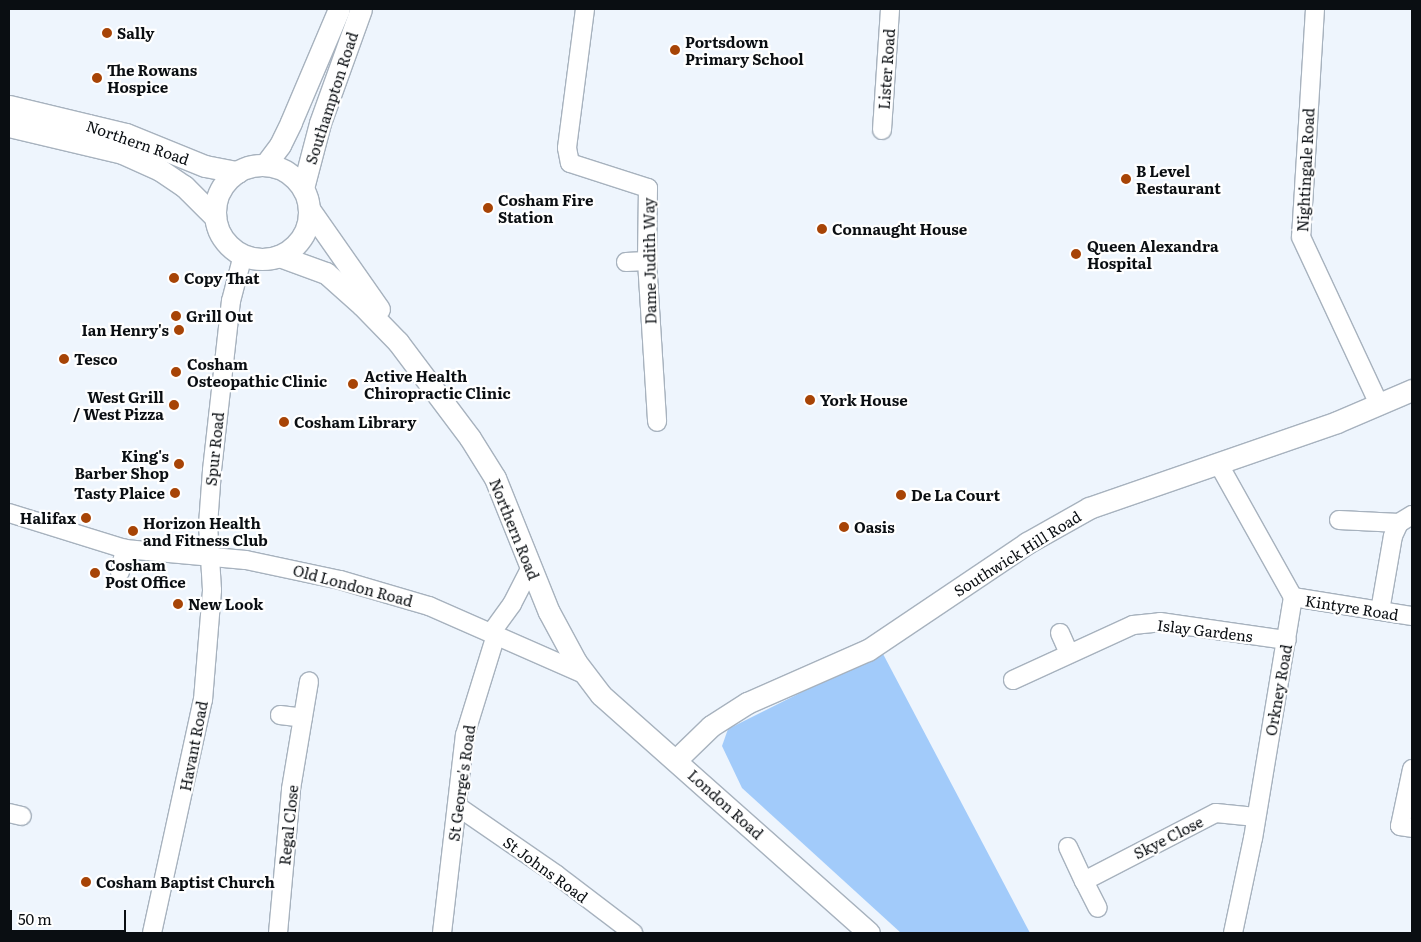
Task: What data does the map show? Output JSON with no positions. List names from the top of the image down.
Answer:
{
  "streets": {
    "main road": [
      "Southampton Road",
      "Northern Road",
      "Southwick Hill Road",
      "London Road"
    ],
    "street": [
      "Lister Road",
      "Nightingale Road",
      "Dame Judith Way",
      "Spur Road",
      "Old London Road",
      "Kintyre Road",
      "Islay Gardens",
      "Orkney Road",
      "Havant Road",
      "St George's Road",
      "Regal Close",
      "Skye Close",
      "St Johns Road"
    ]
  },
  "crossings": [
    ["Southampton Road", "Northern Road"],
    ["Southampton Road", "Spur Road"],
    ["Northern Road", "Spur Road"],
    ["Northern Road", "Old London Road"],
    ["Northern Road", "London Road"],
    ["Nightingale Road", "Southwick Hill Road"],
    ["Spur Road", "Old London Road"],
    ["Spur Road", "Havant Road"],
    ["Southwick Hill Road", "London Road"],
    ["Old London Road", "Havant Road"],
    ["Old London Road", "St George's Road"],
    ["Old London Road", "London Road"],
    ["Kintyre Road", "Orkney Road"],
    ["Islay Gardens", "Orkney Road"],
    ["Orkney Road", "Skye Close"],
    ["St George's Road", "St Johns Road"]
  ],
  "places": [
    "Sally",
    "Portsdown Primary School",
    "The Rowans Hospice",
    "B Level Restaurant",
    "Cosham Fire Station",
    "Connaught House",
    "Queen Alexandra Hospital",
    "Copy That",
    "Grill Out",
    "Ian Henry's",
    "Tesco",
    "Cosham Osteopathic Clinic",
    "Active Health Chiropractic Clinic",
    "York House",
    "West Grill / West Pizza",
    "Cosham Library",
    "King's Barber Shop",
    "Tasty Plaice",
    "De La Court",
    "Halifax",
    "Oasis",
    "Horizon Health and Fitness Club",
    "Cosham Post Office",
    "New Look",
    "Cosham Baptist Church"
  ],
  "scale_bar": "50 m"
}
